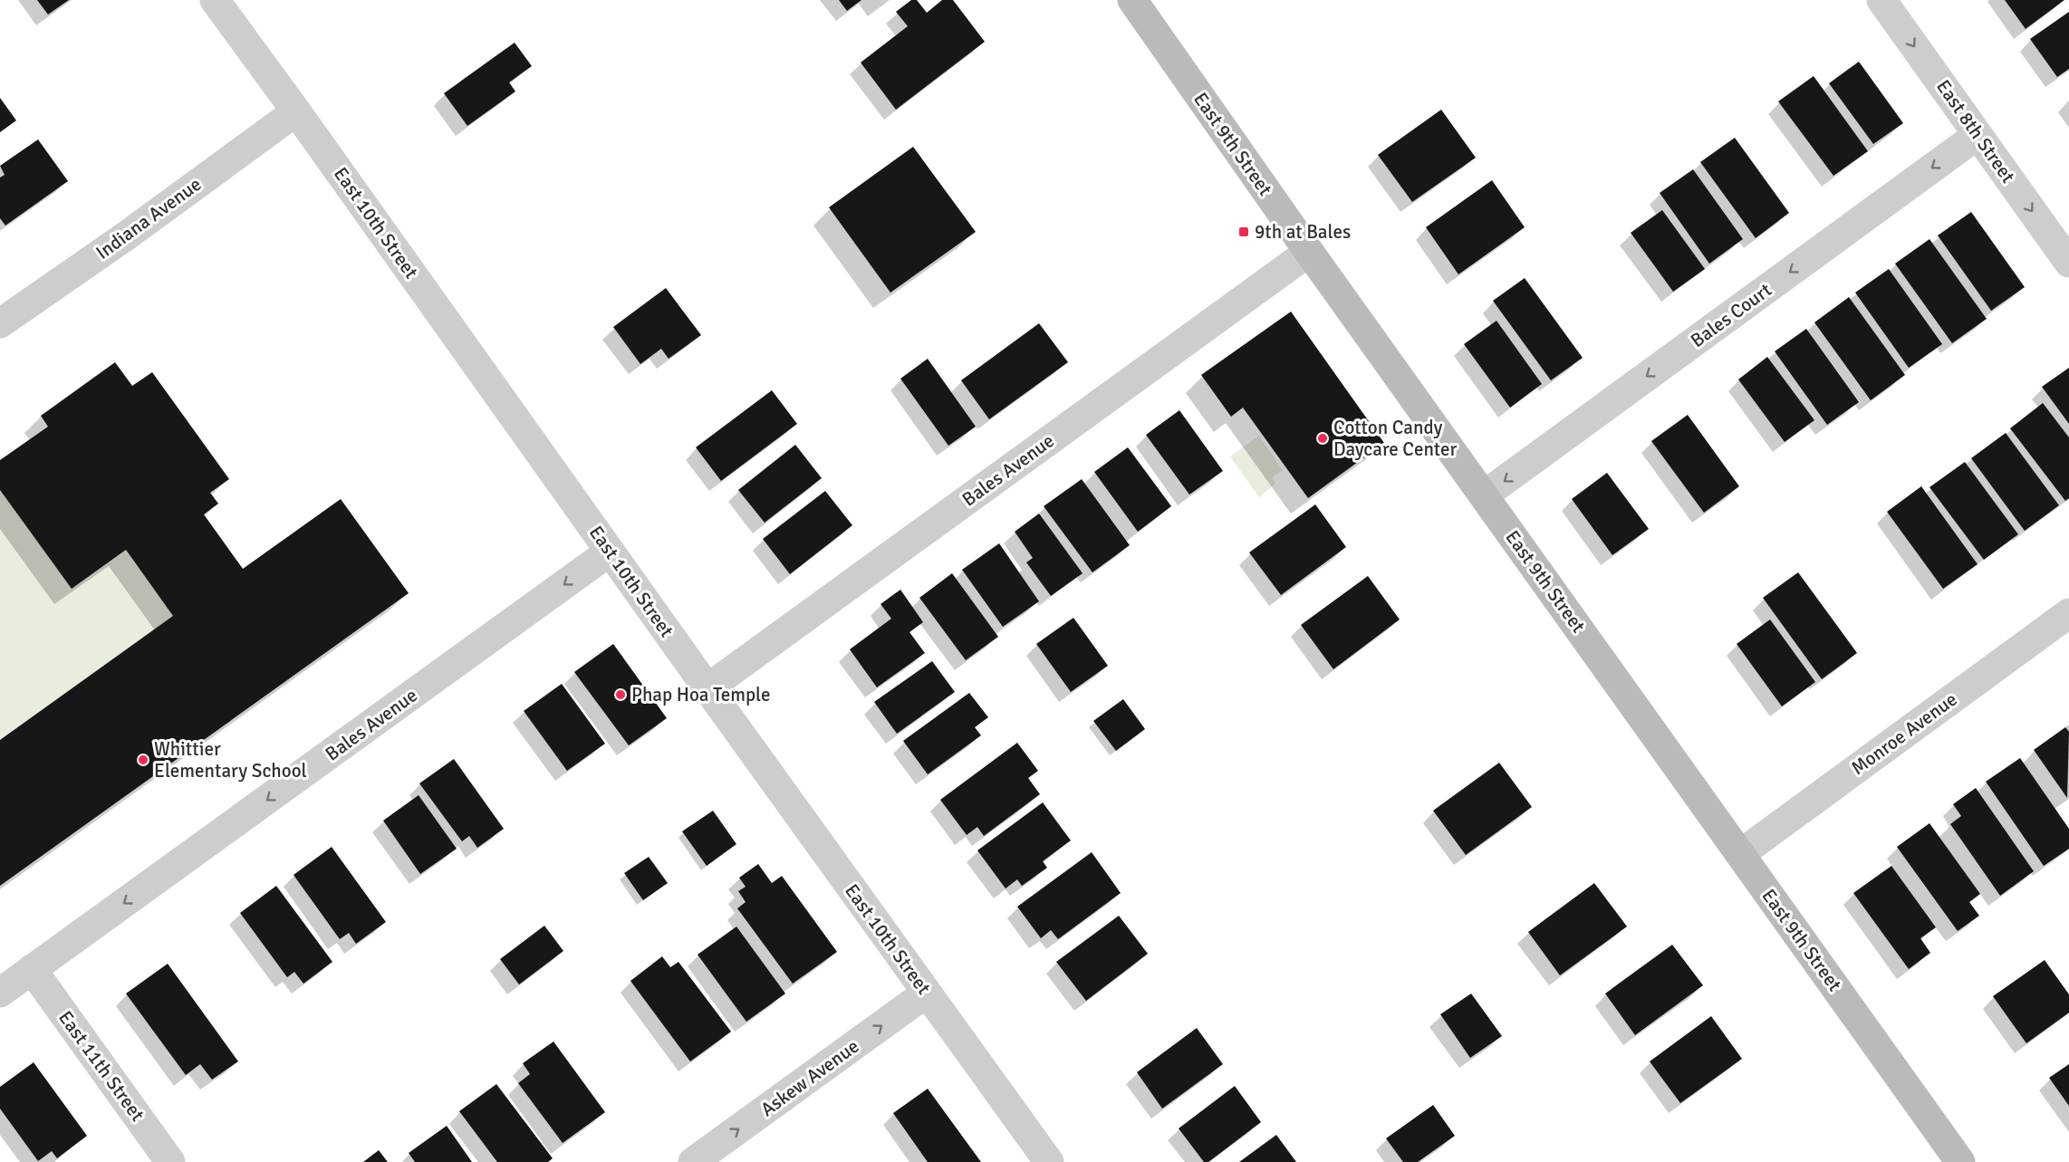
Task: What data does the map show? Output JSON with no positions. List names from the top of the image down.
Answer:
{
  "streets": {
    "main road": ["East 9th Street"],
    "street": [
      "East 8th Street",
      "Indiana Avenue",
      "East 10th Street",
      "Bales Court",
      "Bales Avenue",
      "Monroe Avenue",
      "East 11th Street",
      "Askew Avenue"
    ]
  },
  "crossings": [
    ["East 8th Street", "Bales Court"],
    ["East 9th Street", "Bales Court"],
    ["East 9th Street", "Bales Avenue"],
    ["East 9th Street", "Monroe Avenue"],
    ["Indiana Avenue", "East 10th Street"],
    ["East 10th Street", "Bales Avenue"],
    ["East 10th Street", "Askew Avenue"],
    ["Bales Avenue", "East 11th Street"]
  ],
  "one_way": [
    "East 8th Street",
    "Bales Court",
    "Bales Avenue",
    "Askew Avenue"
  ],
  "places": {
    "transit": ["9th at Bales"],
    "other": ["Cotton Candy Daycare Center", "Phap Hoa Temple", "Whittier Elementary School"]
  }
}
